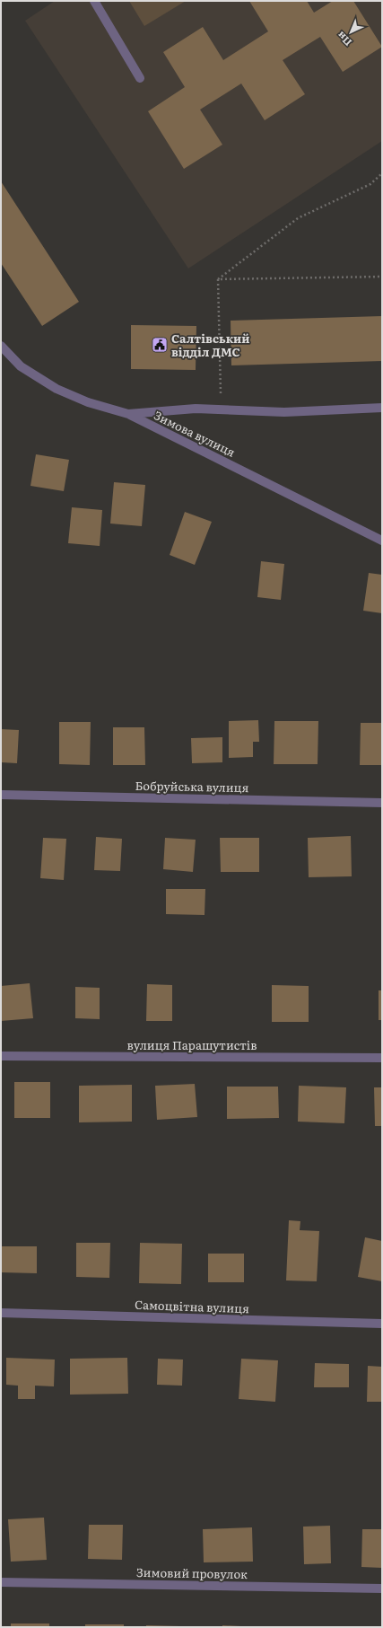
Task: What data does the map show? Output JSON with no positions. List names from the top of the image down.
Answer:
{
  "streets": {
    "street": [
      "Зимова вулиця",
      "Бобруйська вулиця",
      "вулиця Парашутистів",
      "Самоцвітна вулиця",
      "Зимовий провулок"
    ]
  },
  "places": {
    "public building": ["Салтівський відділ ДМС"]
  },
  "north": "bottom left"
}
